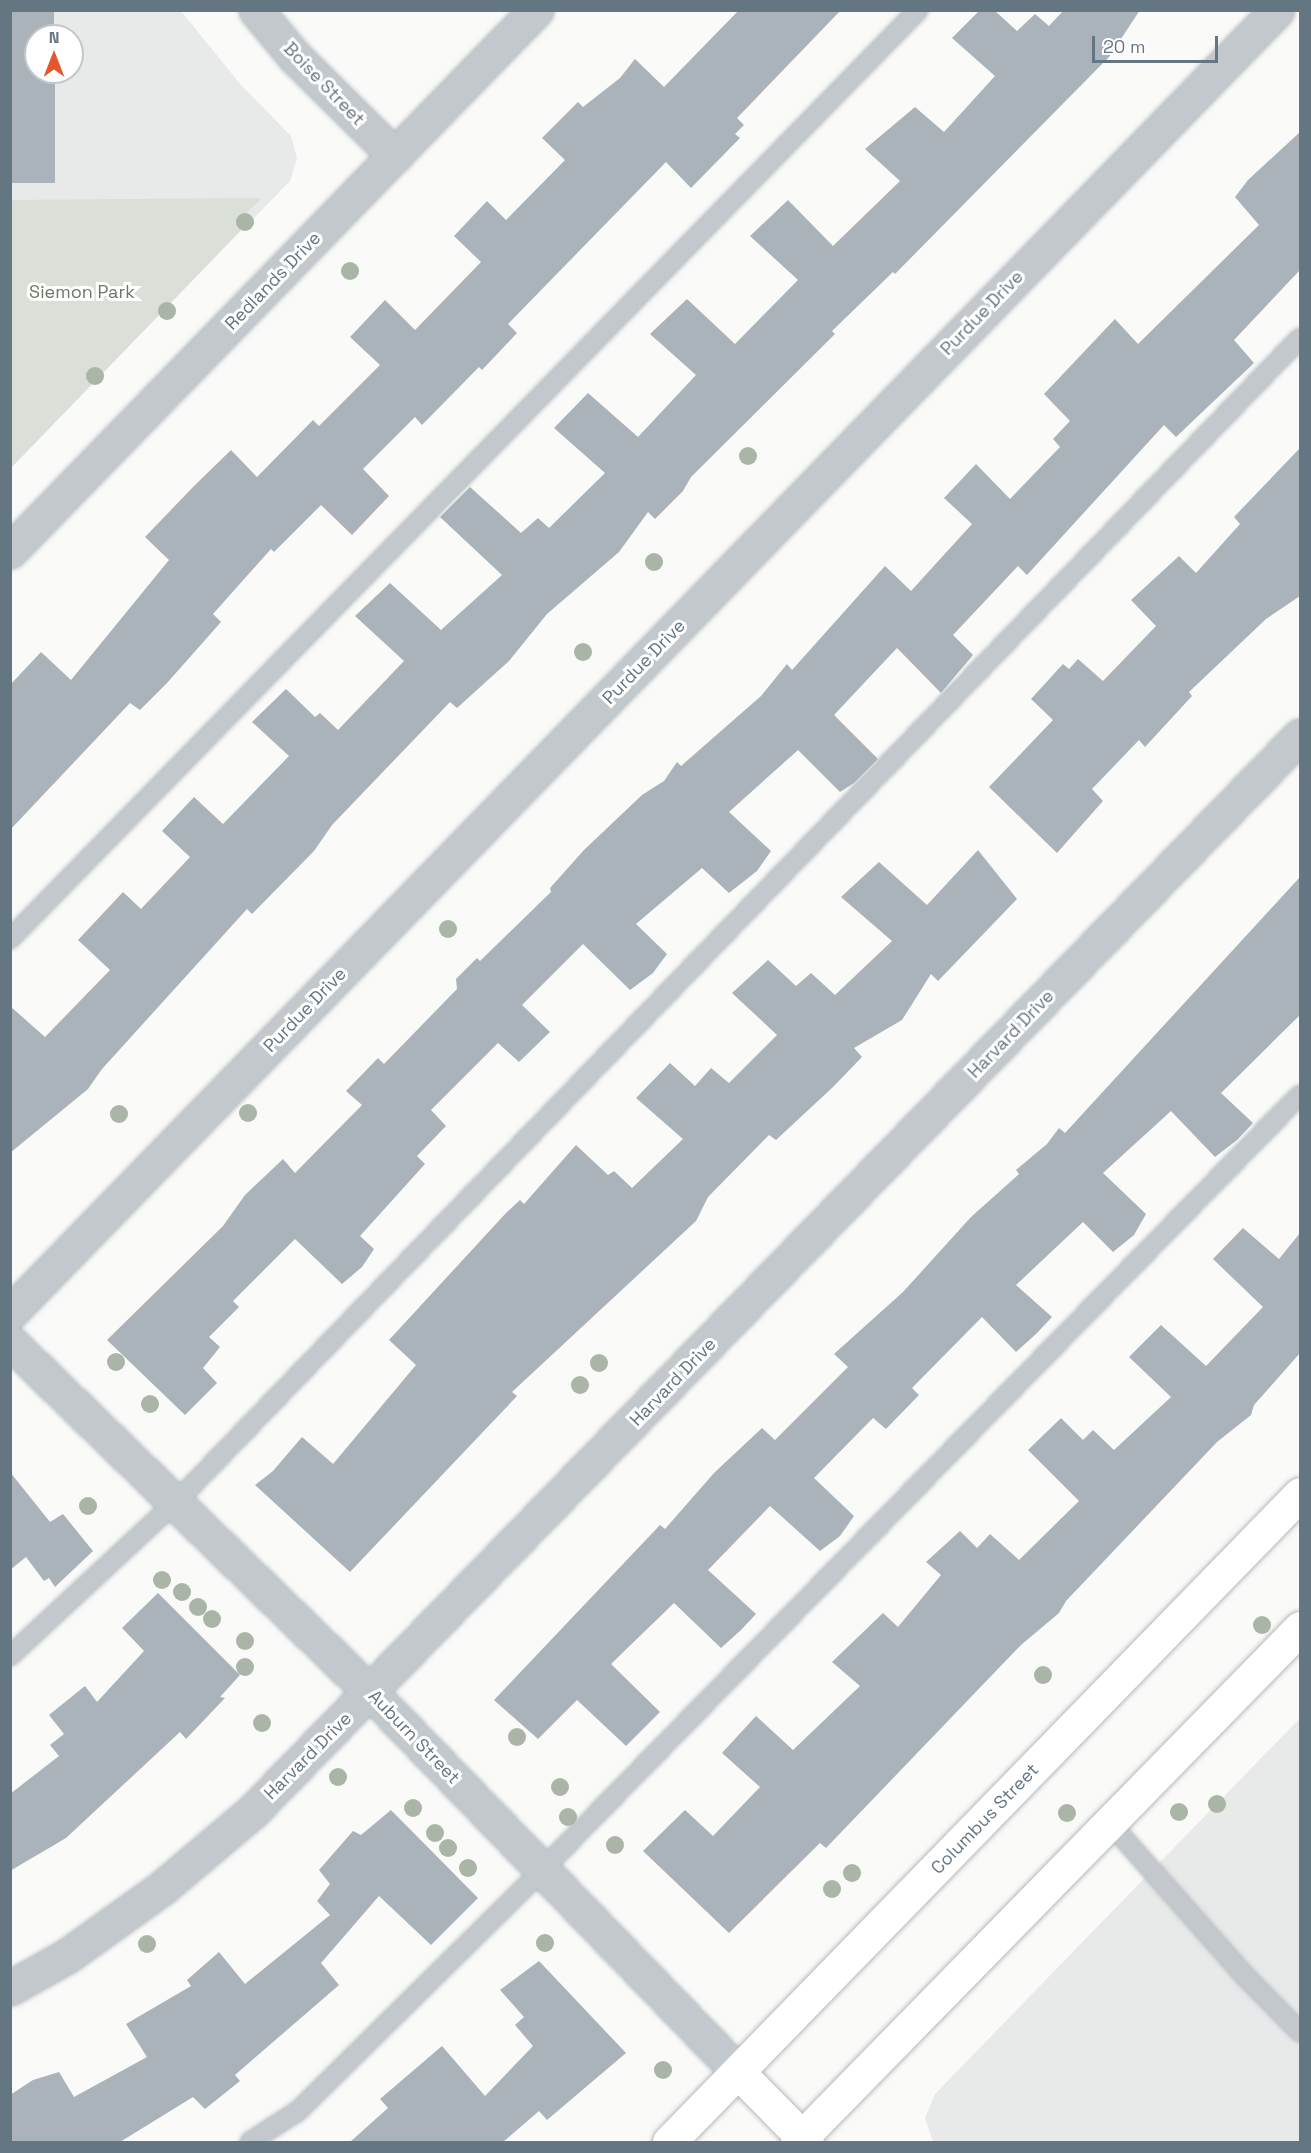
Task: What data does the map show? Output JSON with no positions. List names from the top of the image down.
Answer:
{
  "streets": {
    "main road": ["Auburn Street", "Columbus Street"],
    "street": [
      "Boise Street",
      "Redlands Drive",
      "Purdue Drive",
      "Harvard Drive"
    ]
  },
  "crossings": [
    ["Boise Street", "Redlands Drive"],
    ["Harvard Drive", "Auburn Street"],
    ["Auburn Street", "Columbus Street"]
  ],
  "parks": ["Siemon Park"],
  "scale_bar": "20 m",
  "north": "top"
}
